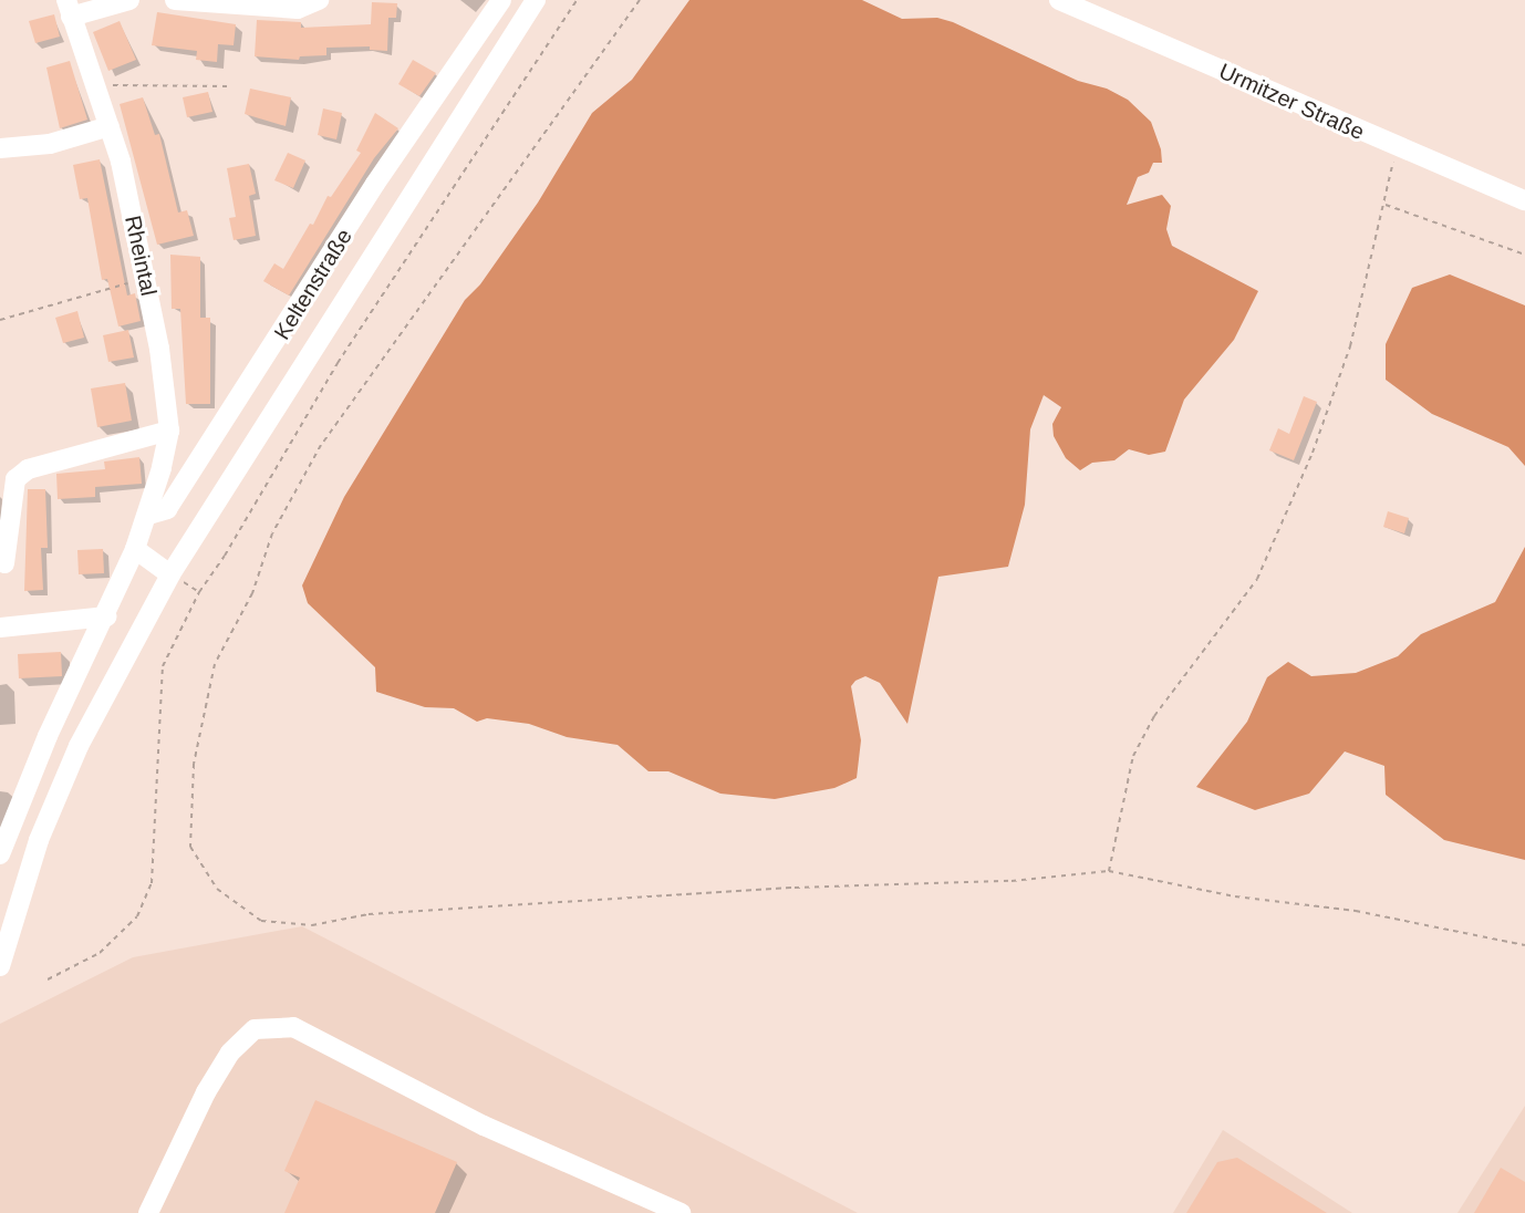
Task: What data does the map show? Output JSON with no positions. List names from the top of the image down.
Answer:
{
  "streets": {
    "street": ["Urmitzer Straße", "Rheintal", "Keltenstraße"]
  },
  "crossings": [
    ["Rheintal", "Keltenstraße"]
  ]
}
